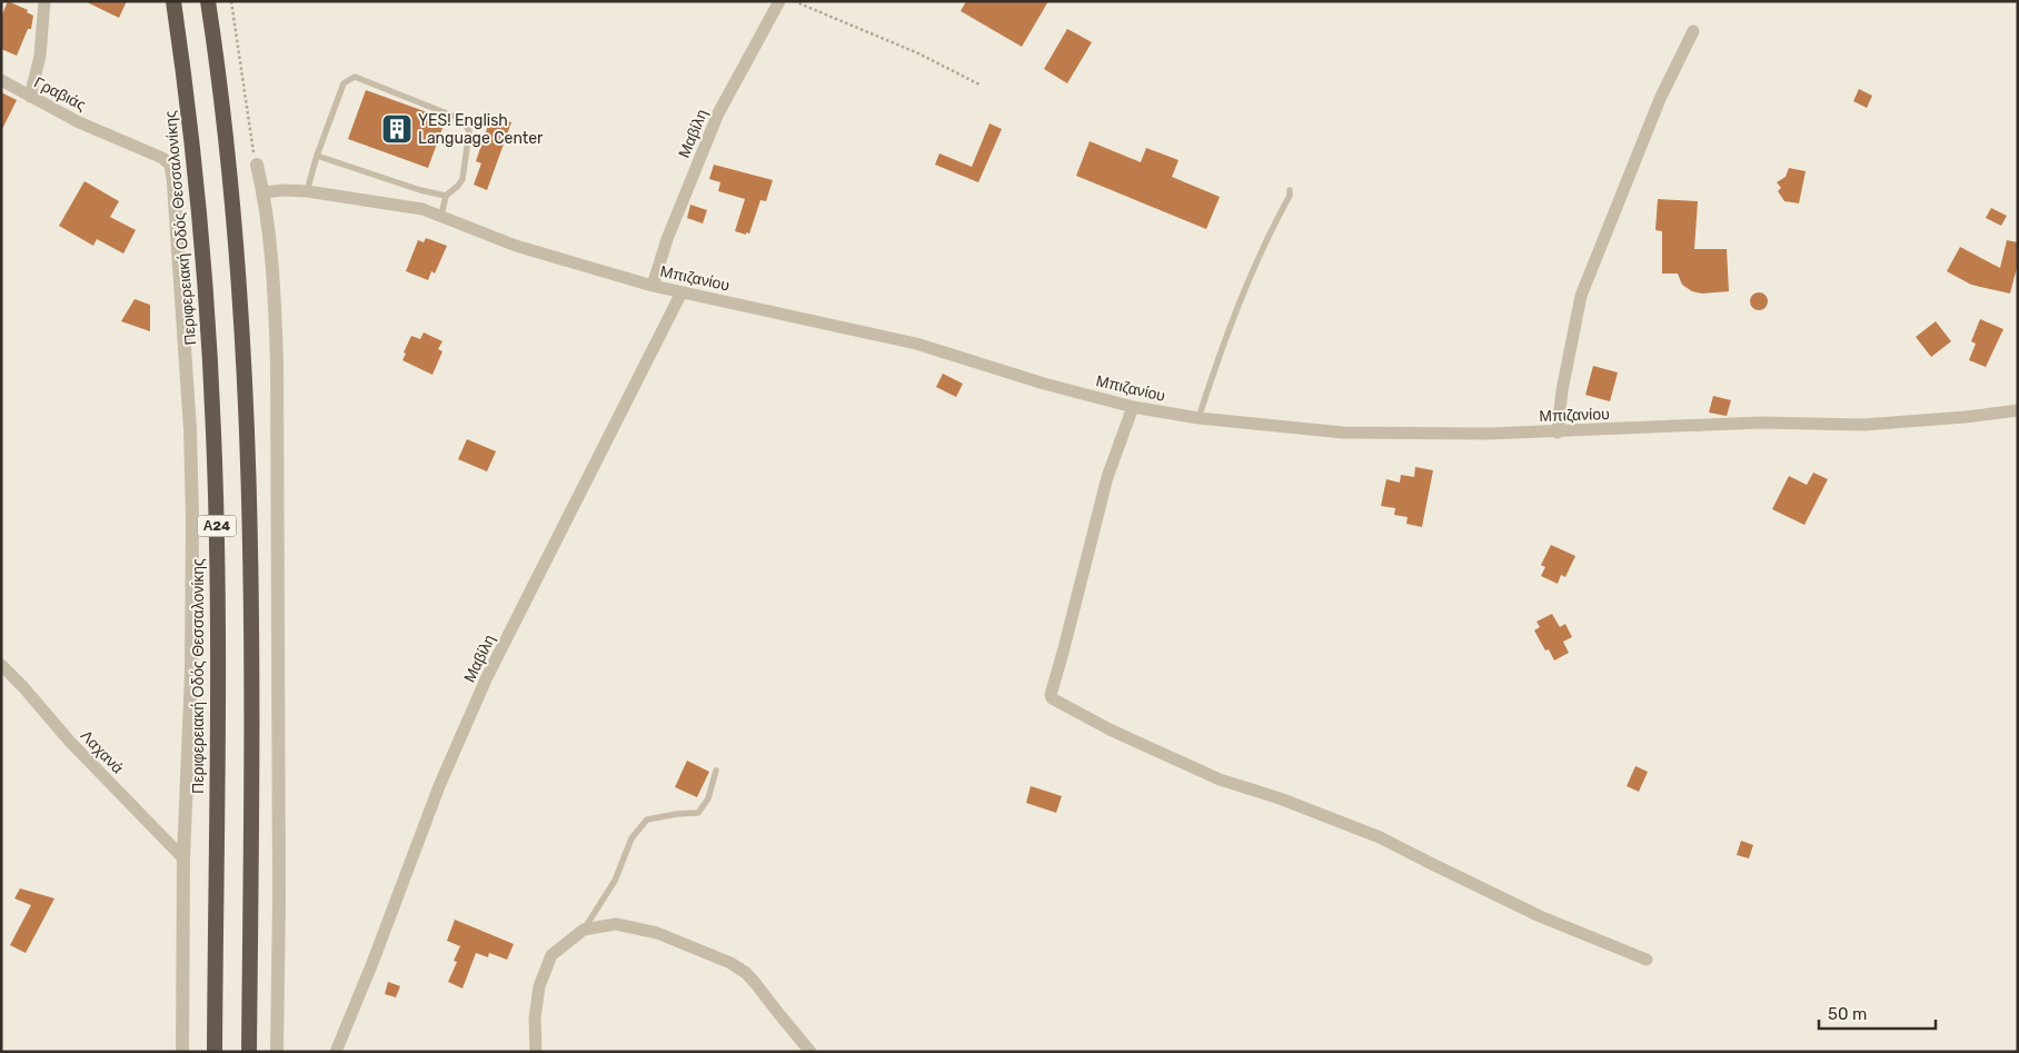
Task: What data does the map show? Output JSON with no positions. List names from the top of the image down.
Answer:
{
  "streets": {
    "highway": ["Περιφερειακή Οδός Θεσσαλονίκης", "Α24"],
    "street": [
      "Γραβιάς",
      "Μαβίλη",
      "Μπιζανίου",
      "Λαχανά"
    ]
  },
  "crossings": [
    ["Μαβίλη", "Μπιζανίου"]
  ],
  "places": {
    "building": ["YES! English Language Center"]
  },
  "scale_bar": "50 m"
}
